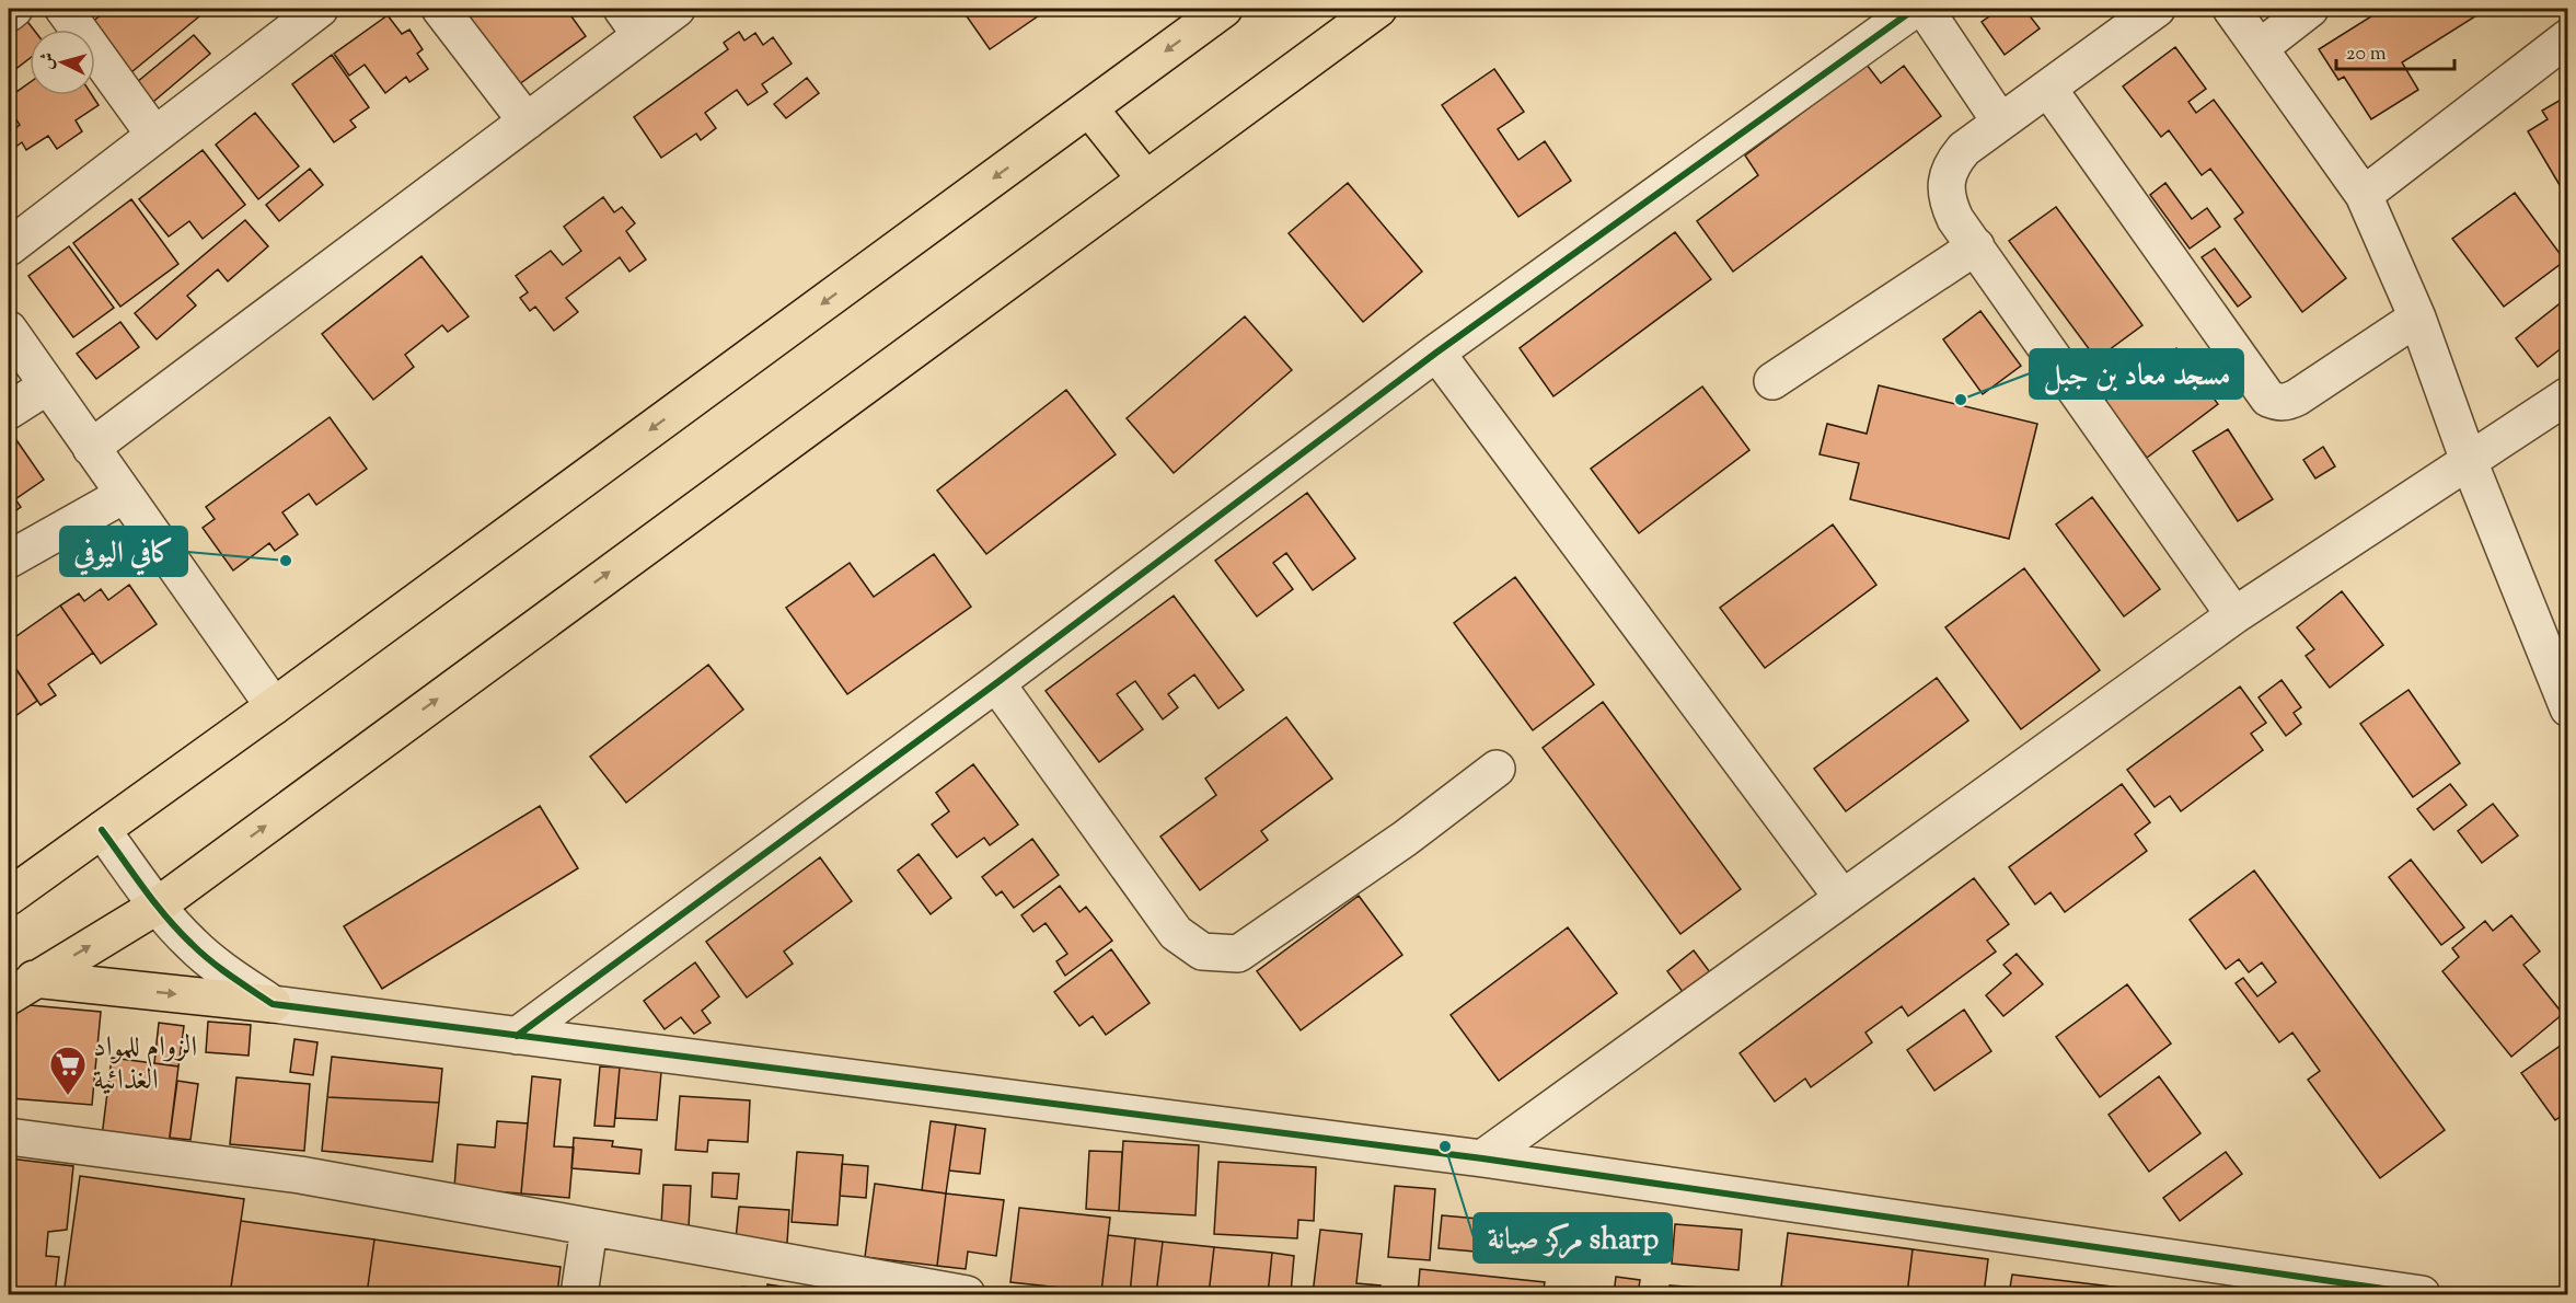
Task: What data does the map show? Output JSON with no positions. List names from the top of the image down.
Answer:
{
  "places": {
    "other": ["مسجد معاد بن جبل", "كافي اليوفي", "مركز صيانة sharp"],
    "supermarket": ["الزوام للمواد الغذائية"]
  },
  "scale_bar": "20 m",
  "north": "left"
}
